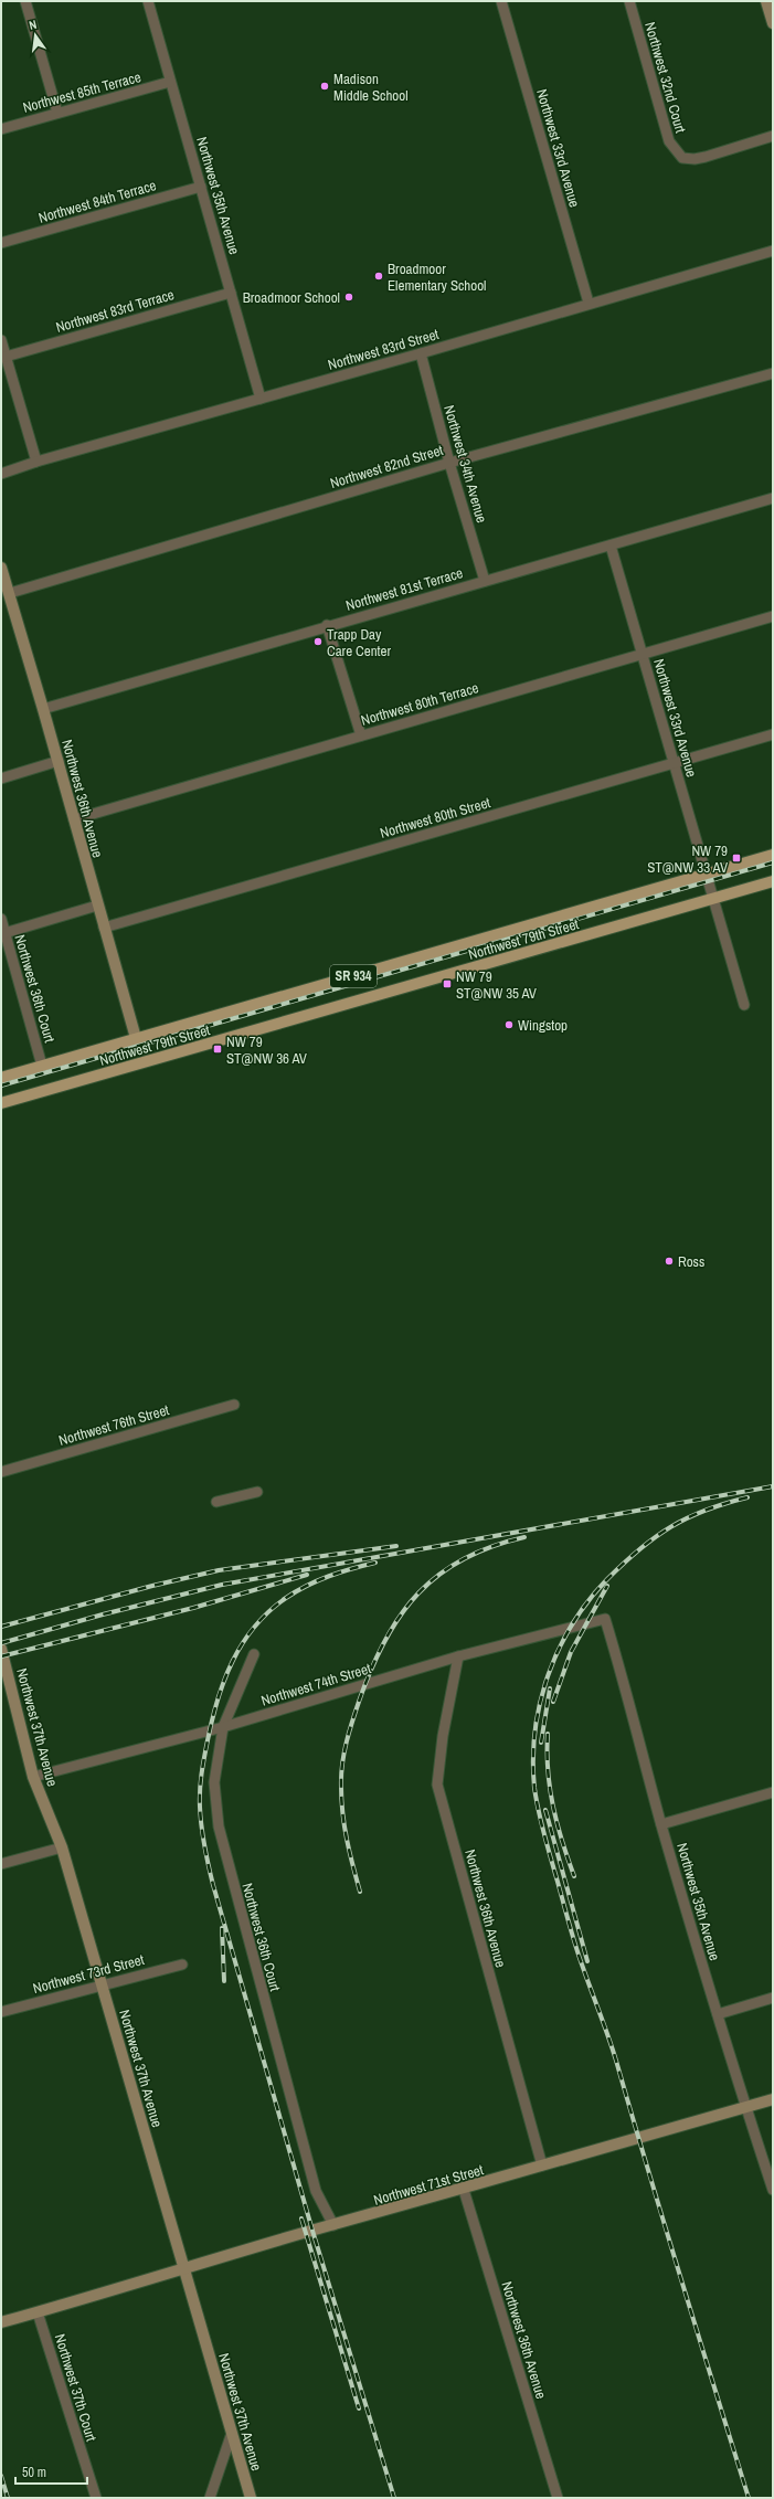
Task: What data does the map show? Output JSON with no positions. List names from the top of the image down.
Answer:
{
  "streets": {
    "main road": ["Northwest 79th Street", "SR 934"],
    "street": [
      "Northwest 32nd Court",
      "Northwest 85th Terrace",
      "Northwest 33rd Avenue",
      "Northwest 35th Avenue",
      "Northwest 84th Terrace",
      "Northwest 83rd Terrace",
      "Northwest 83rd Street",
      "Northwest 34th Avenue",
      "Northwest 82nd Street",
      "Northwest 81st Terrace",
      "Northwest 80th Terrace",
      "Northwest 36th Avenue",
      "Northwest 80th Street",
      "Northwest 36th Court",
      "Northwest 76th Street",
      "Northwest 74th Street",
      "Northwest 37th Avenue",
      "Northwest 73rd Street",
      "Northwest 71st Street",
      "Northwest 37th Court"
    ]
  },
  "crossings": [
    ["Northwest 85th Terrace", "Northwest 35th Avenue"],
    ["Northwest 33rd Avenue", "Northwest 83rd Street"],
    ["Northwest 33rd Avenue", "Northwest 81st Terrace"],
    ["Northwest 33rd Avenue", "Northwest 80th Terrace"],
    ["Northwest 33rd Avenue", "Northwest 80th Street"],
    ["Northwest 33rd Avenue", "Northwest 79th Street"],
    ["Northwest 35th Avenue", "Northwest 84th Terrace"],
    ["Northwest 35th Avenue", "Northwest 83rd Terrace"],
    ["Northwest 35th Avenue", "Northwest 83rd Street"],
    ["Northwest 35th Avenue", "Northwest 74th Street"],
    ["Northwest 35th Avenue", "Northwest 71st Street"],
    ["Northwest 83rd Street", "Northwest 34th Avenue"],
    ["Northwest 34th Avenue", "Northwest 82nd Street"],
    ["Northwest 34th Avenue", "Northwest 81st Terrace"],
    ["Northwest 82nd Street", "Northwest 36th Avenue"],
    ["Northwest 81st Terrace", "Northwest 36th Avenue"],
    ["Northwest 80th Terrace", "Northwest 36th Avenue"],
    ["Northwest 36th Avenue", "Northwest 80th Street"],
    ["Northwest 36th Avenue", "Northwest 79th Street"],
    ["Northwest 36th Avenue", "Northwest 74th Street"],
    ["Northwest 36th Avenue", "Northwest 71st Street"],
    ["Northwest 79th Street", "Northwest 36th Court"],
    ["Northwest 36th Court", "Northwest 74th Street"],
    ["Northwest 36th Court", "Northwest 71st Street"],
    ["Northwest 74th Street", "Northwest 37th Avenue"],
    ["Northwest 37th Avenue", "Northwest 73rd Street"],
    ["Northwest 37th Avenue", "Northwest 71st Street"],
    ["Northwest 71st Street", "Northwest 37th Court"]
  ],
  "places": {
    "other": [
      "Madison Middle School",
      "Broadmoor Elementary School",
      "Broadmoor School",
      "Trapp Day Care Center",
      "Wingstop",
      "Ross"
    ],
    "transit": ["NW 79 ST@NW 33 AV", "NW 79 ST@NW 35 AV", "NW 79 ST@NW 36 AV"]
  },
  "scale_bar": "50 m",
  "north": "top"
}
